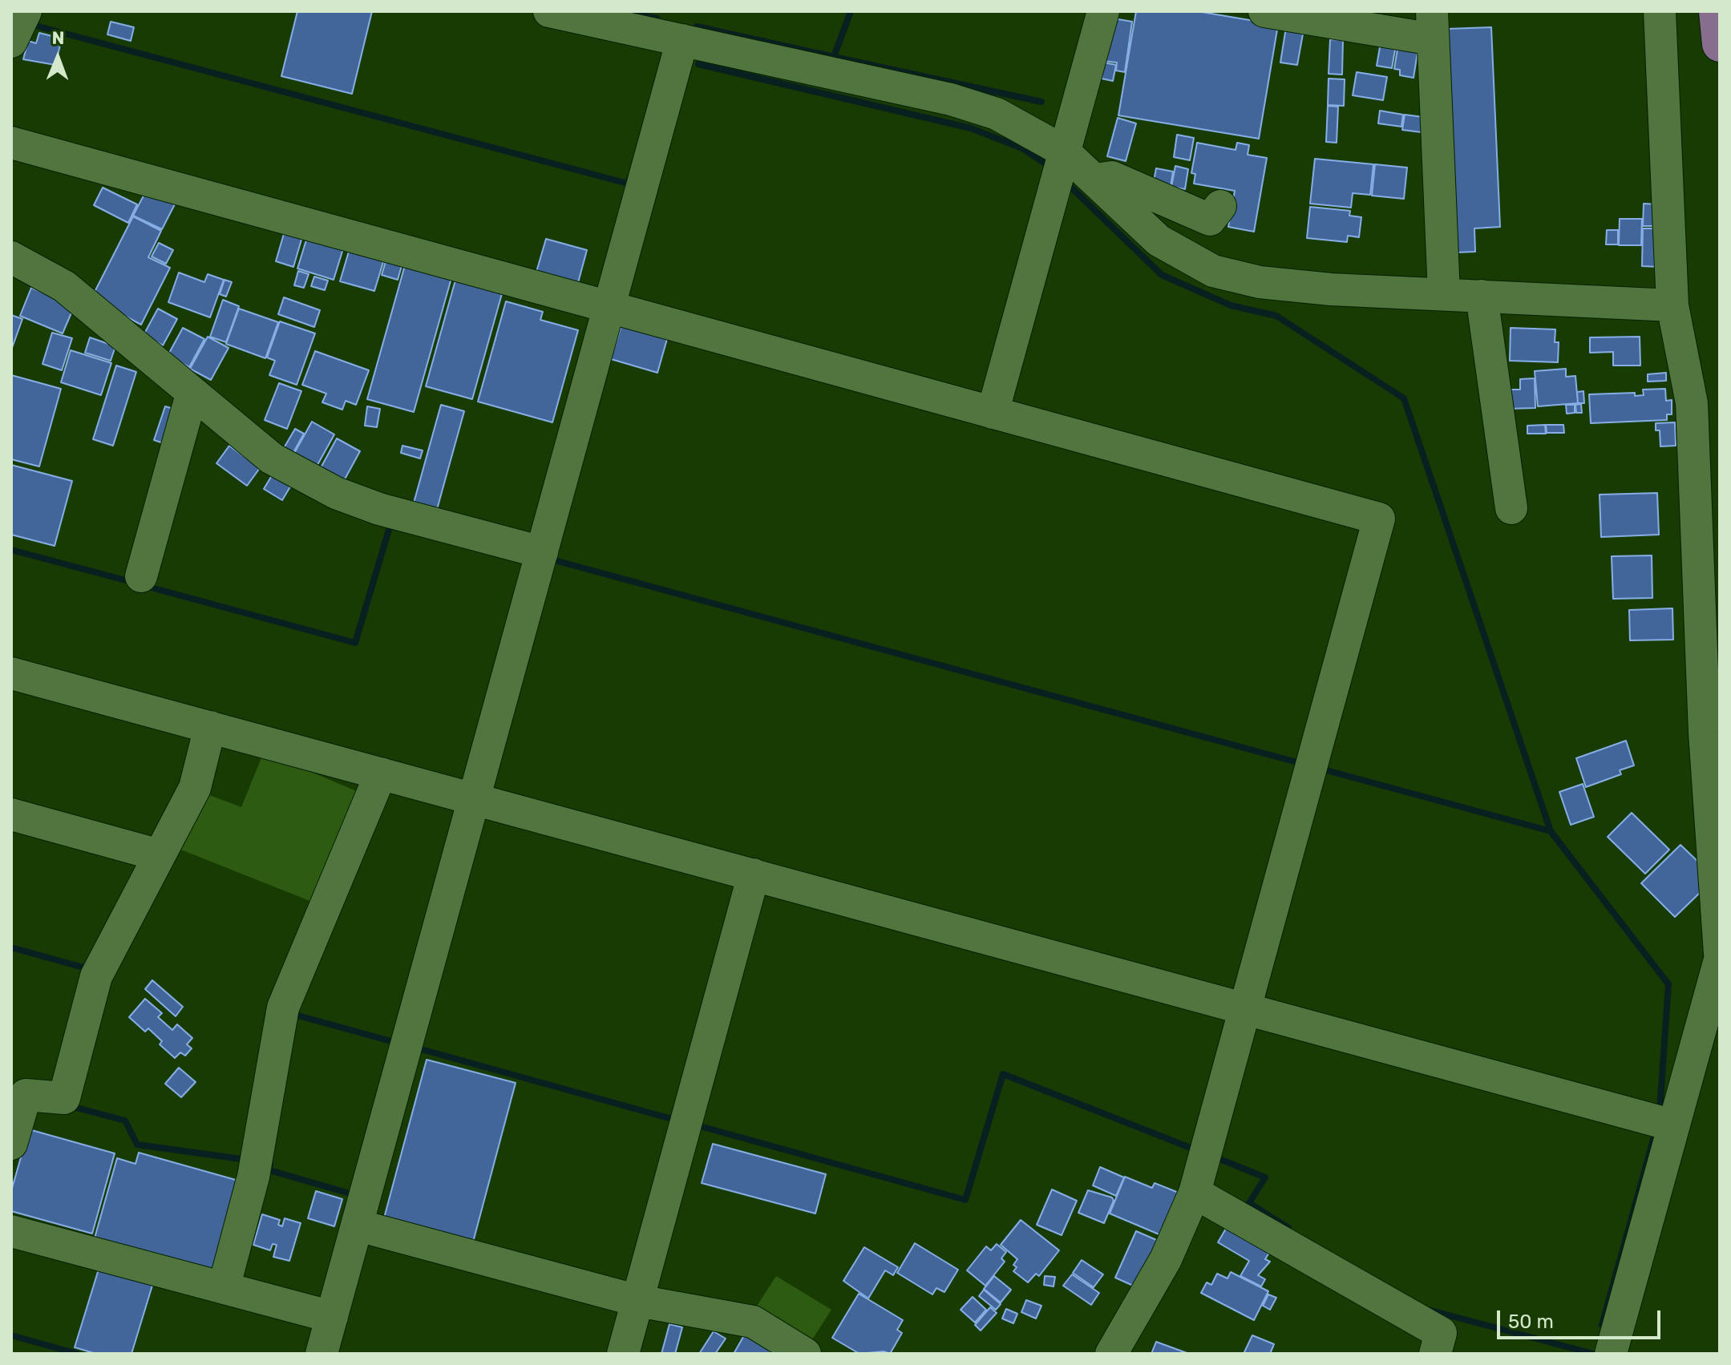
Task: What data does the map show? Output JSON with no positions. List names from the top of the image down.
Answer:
{
  "scale_bar": "50 m",
  "north": "top"
}
